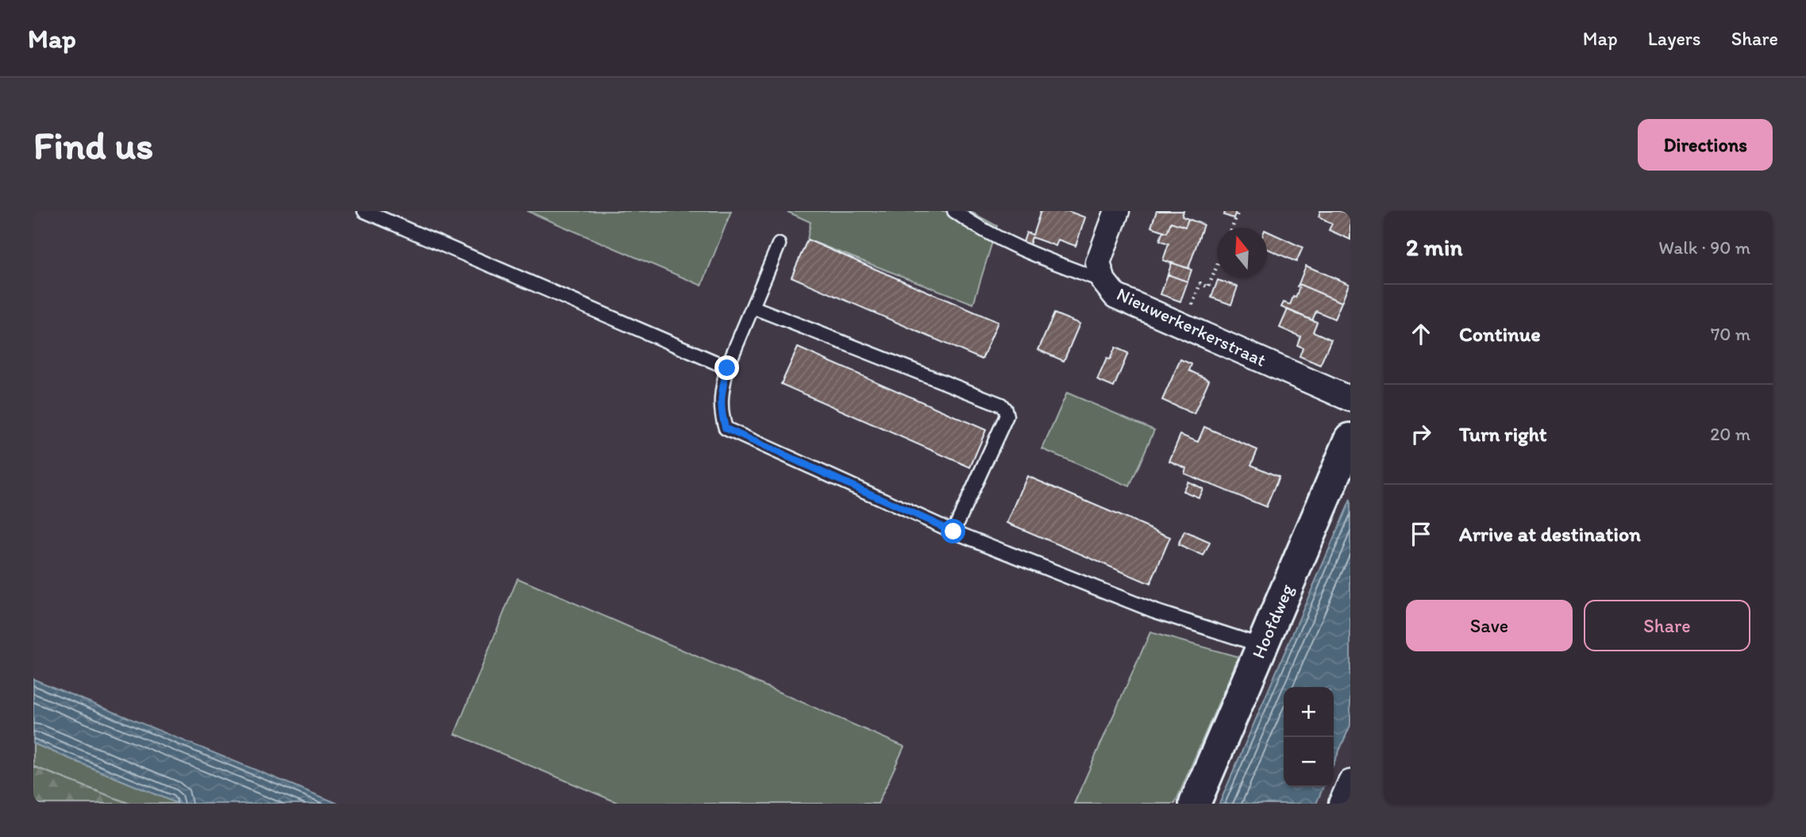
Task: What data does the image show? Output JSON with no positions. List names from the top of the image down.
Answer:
{
  "streets": {
    "street": ["Nieuwerkerkerstraat", "Hoofdweg"]
  },
  "north": "top",
  "page": {
    "header": "Map",
    "nav": ["Map", "Layers", "Share"],
    "buttons": [
      "Directions",
      ["Save", "Share"]
    ],
    "title": "Find us",
    "heading": ["2 min", "Walk · 90 m"],
    "list": [
      ["Continue", "70 m"],
      ["Turn right", "20 m"],
      "Arrive at destination"
    ],
    "map_buttons": ["+", "−"]
  }
}
